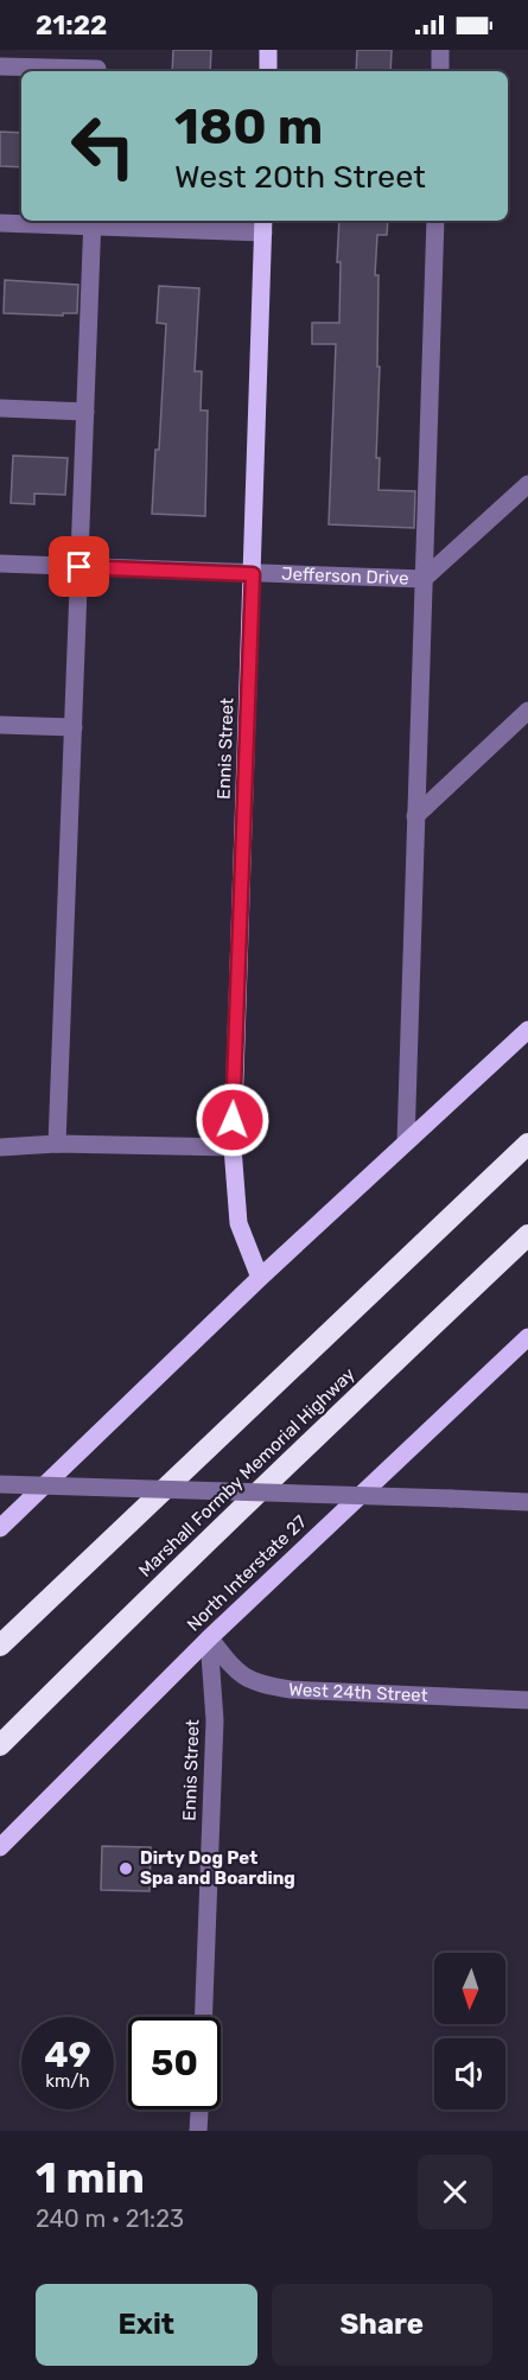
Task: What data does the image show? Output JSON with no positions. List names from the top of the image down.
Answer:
{
  "streets": {
    "highway": ["Marshall Formby Memorial Highway"],
    "main road": ["Ennis Street", "North Interstate 27"],
    "street": ["Jefferson Drive", "West 24th Street"]
  },
  "crossings": [
    ["Jefferson Drive", "Ennis Street"],
    ["Ennis Street", "North Interstate 27"],
    ["Ennis Street", "West 24th Street"],
    ["North Interstate 27", "West 24th Street"]
  ],
  "places": ["Dirty Dog Pet Spa and Boarding"],
  "north": "bottom",
  "page": {
    "status": "21:22",
    "turn": ["180 m", "West 20th Street"],
    "speed": "49 km/h",
    "limit": "50",
    "heading": ["1 min", "240 m · 21:23"],
    "buttons": ["Exit", "Share"]
  }
}
